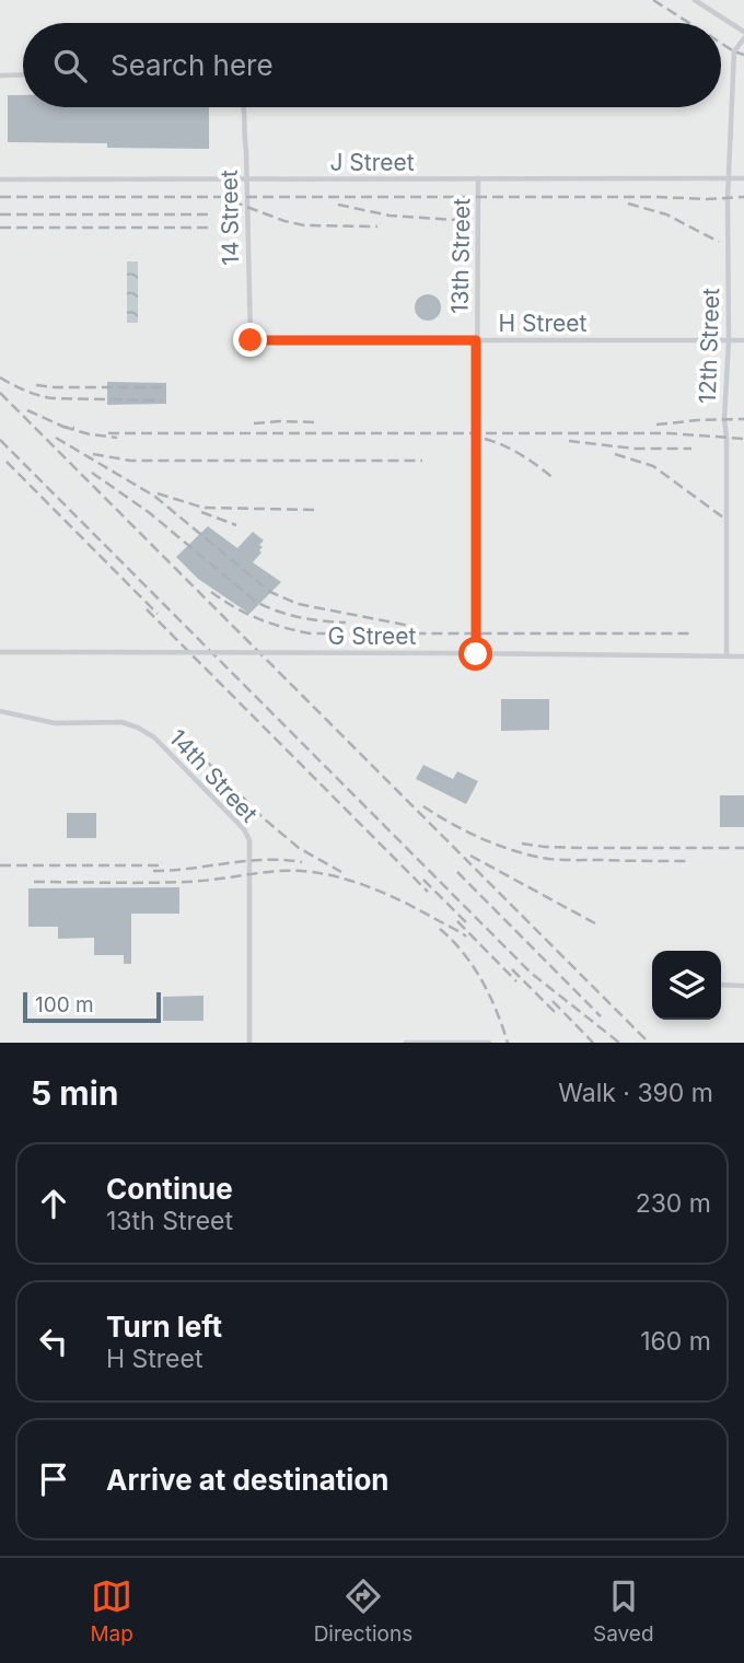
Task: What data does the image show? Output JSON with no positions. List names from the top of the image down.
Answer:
{
  "streets": {
    "lane": [
      "J Street",
      "14 Street",
      "13th Street",
      "H Street",
      "12th Street",
      "G Street",
      "14th Street"
    ]
  },
  "crossings": [
    ["J Street", "14 Street"],
    ["J Street", "13th Street"],
    ["J Street", "12th Street"],
    ["14 Street", "H Street"],
    ["13th Street", "H Street"],
    ["13th Street", "G Street"],
    ["H Street", "12th Street"],
    ["12th Street", "G Street"]
  ],
  "scale_bar": "100 m",
  "page": {
    "search": "Search here",
    "scale": "100 m",
    "heading": ["5 min", "Walk · 390 m"],
    "list": [
      ["Continue", "13th Street", "230 m"],
      ["Turn left", "H Street", "160 m"],
      "Arrive at destination"
    ],
    "nav": ["Map", "Directions", "Saved"]
  }
}
